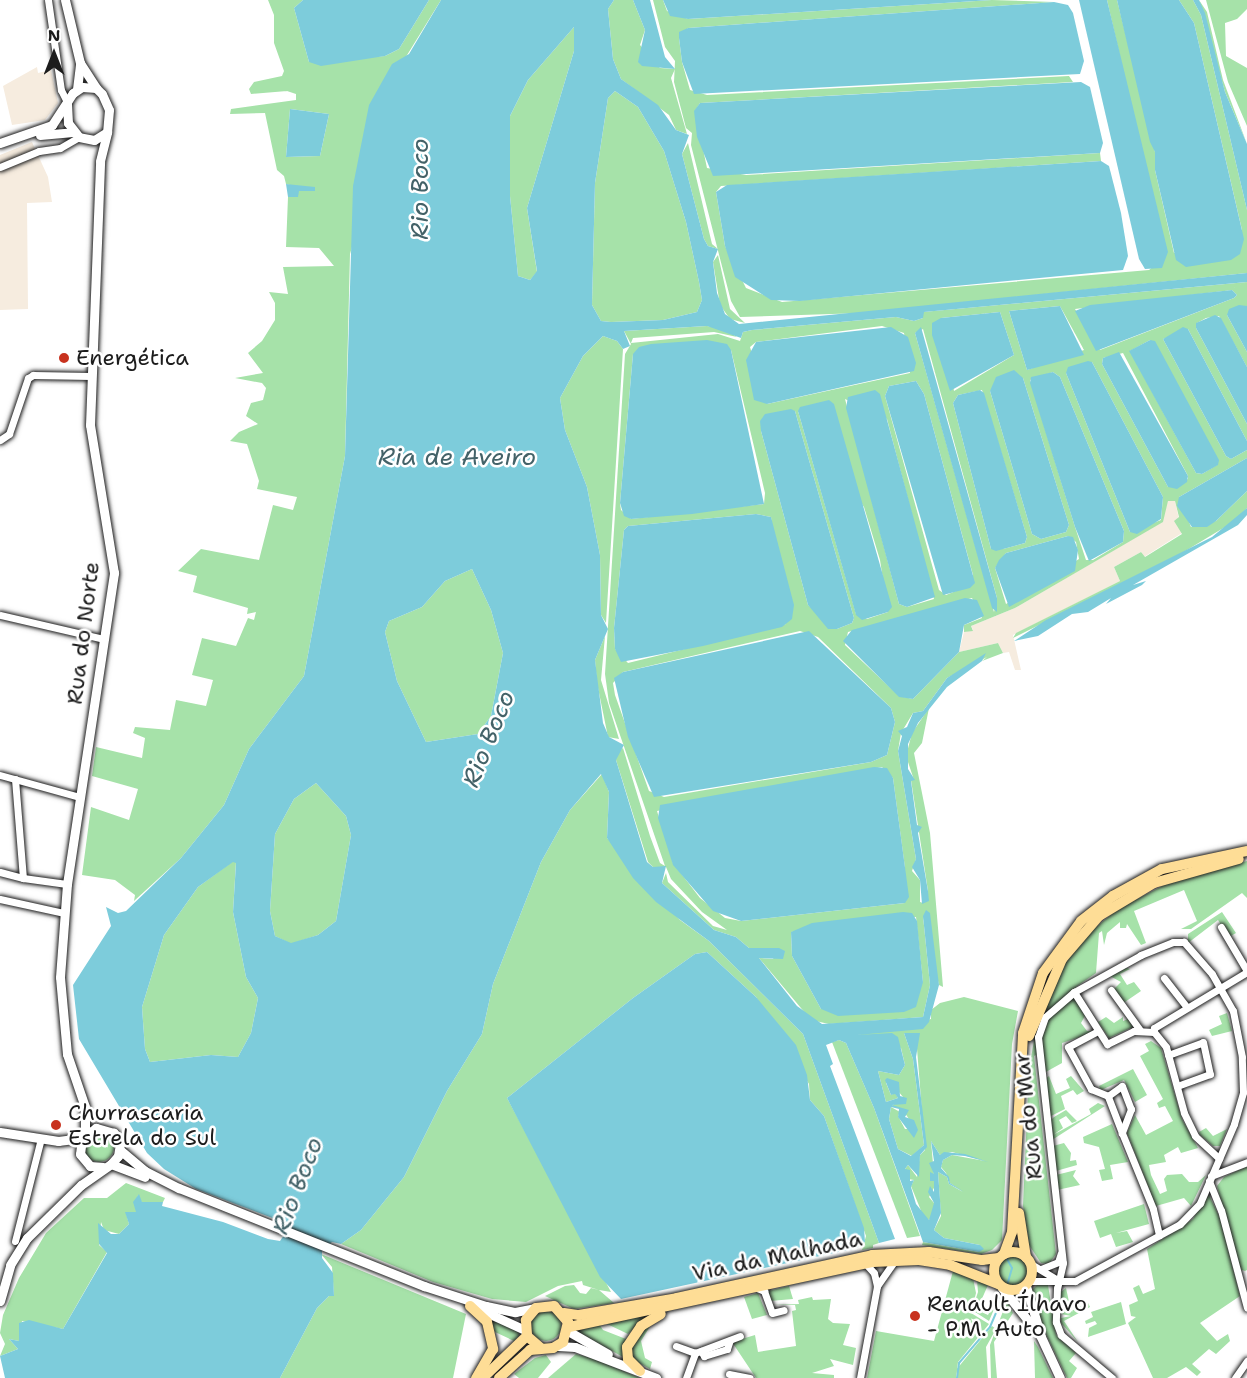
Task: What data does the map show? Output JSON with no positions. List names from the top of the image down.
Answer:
{
  "streets": {
    "main road": ["Rua do Norte", "Via da Malhada"],
    "street": ["Rua do Mar"]
  },
  "water": ["Rio Boco", "Ria de Aveiro"],
  "places": ["Energética", "Churrascaria Estrela do Sul", "Renault Ílhavo - P.M. Auto"],
  "north": "top"
}
